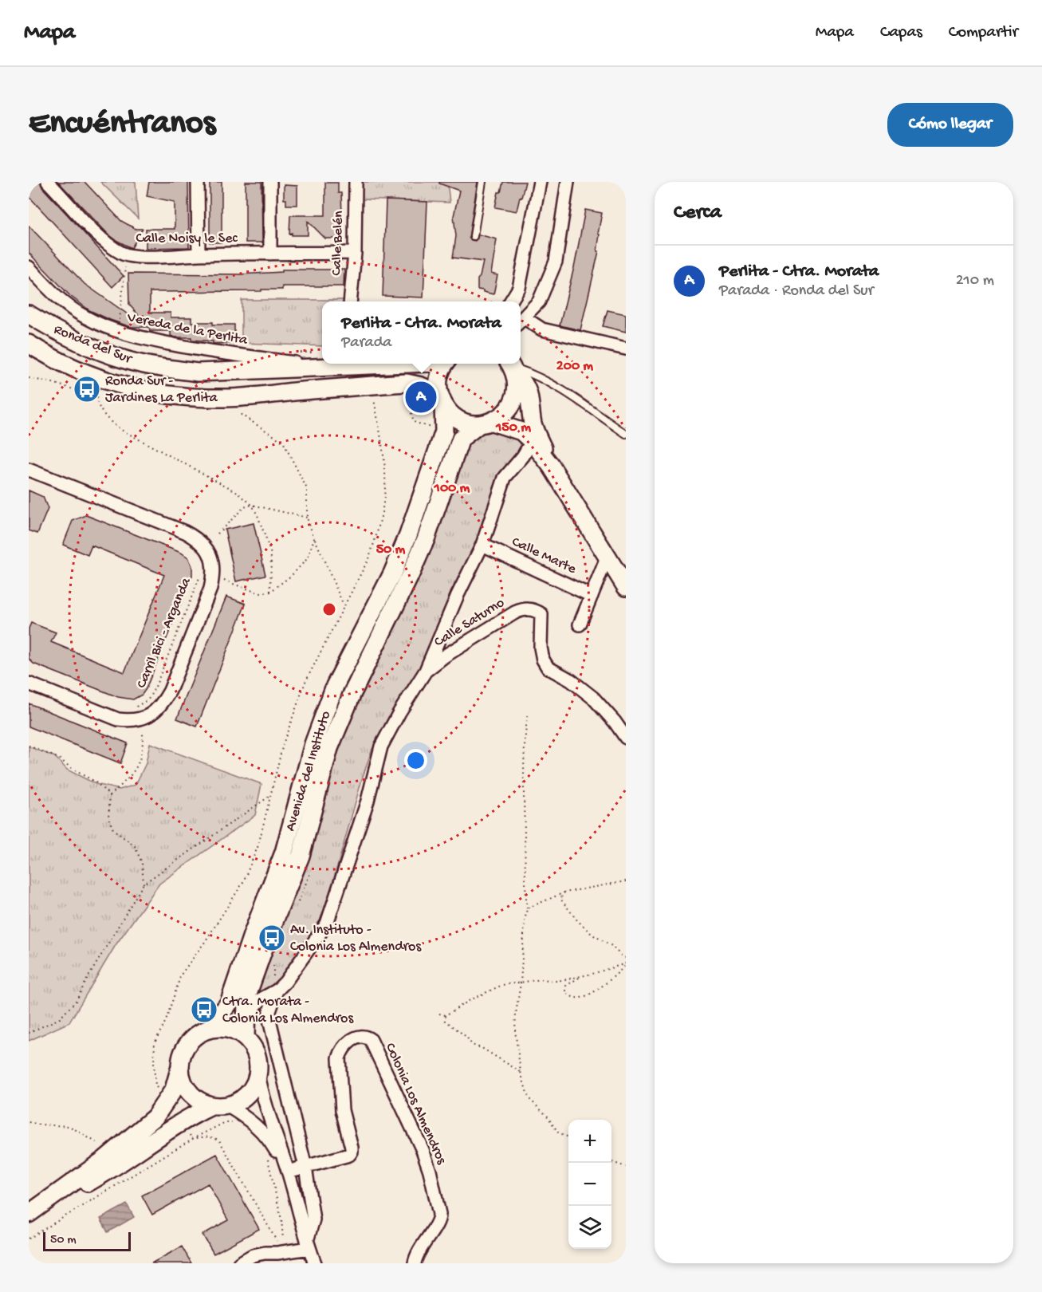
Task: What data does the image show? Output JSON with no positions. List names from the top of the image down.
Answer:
{
  "streets": {
    "main road": ["Ronda del Sur", "Avenida del Instituto"],
    "street": [
      "Calle Noisy le Sec",
      "Calle Belén",
      "Vereda de la Perlita",
      "Calle Marte",
      "Calle Saturno",
      "Colonia Los Almendros"
    ],
    "path": ["Carril Bici - Arganda"]
  },
  "crossings": [
    ["Calle Noisy le Sec", "Calle Belén"],
    ["Vereda de la Perlita", "Ronda del Sur"],
    ["Ronda del Sur", "Avenida del Instituto"]
  ],
  "places": {
    "bus stop": ["Ronda Sur - Jardines La Perlita", "Av. Instituto - Colonia Los Almendros", "Ctra. Morata - Colonia Los Almendros"]
  },
  "scale_bar": "50 m",
  "page": {
    "header": "Mapa",
    "nav": ["Mapa", "Capas", "Compartir"],
    "buttons": "Cómo llegar",
    "title": "Encuéntranos",
    "heading": "Cerca",
    "list": [
      {
        "mark": "A",
        "name": "Perlita - Ctra. Morata",
        "note": "Parada · Ronda del Sur",
        "value": "210 m"
      }
    ],
    "popup": ["Perlita - Ctra. Morata", "Parada"],
    "pins": "A",
    "map_buttons": ["+", "−"],
    "scale": "50 m"
  },
  "rings": [
    "200 m",
    "150 m",
    "100 m",
    "50 m"
  ]
}
